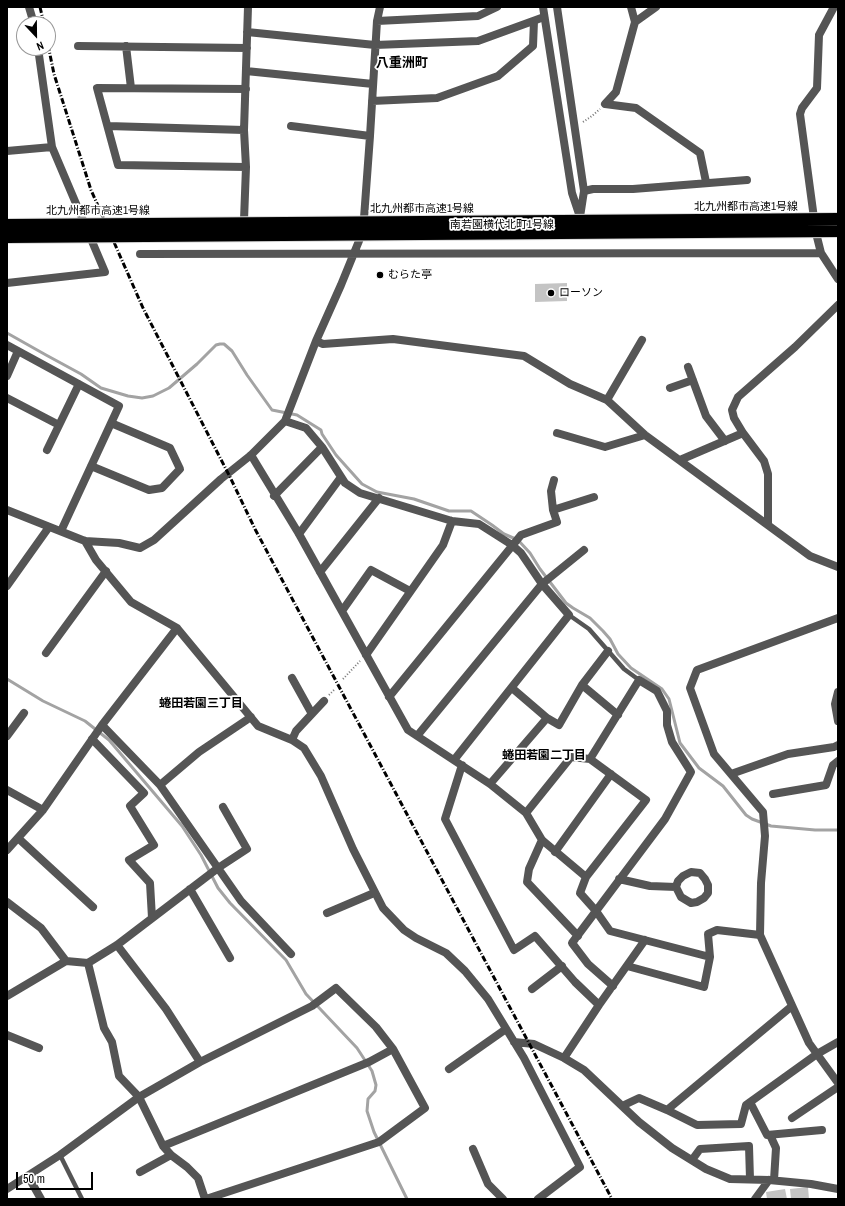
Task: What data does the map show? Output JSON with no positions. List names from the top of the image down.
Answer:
{
  "streets": {
    "highway": ["北九州都市高速1号線"],
    "street": ["南若園横代北町1号線"]
  },
  "crossings": [
    ["北九州都市高速1号線", "南若園横代北町1号線"]
  ],
  "districts": ["八重洲町", "蜷田若園三丁目", "蜷田若園二丁目"],
  "places": ["むらた亭", "ローソン"],
  "scale_bar": "50 m",
  "north": "bottom"
}
